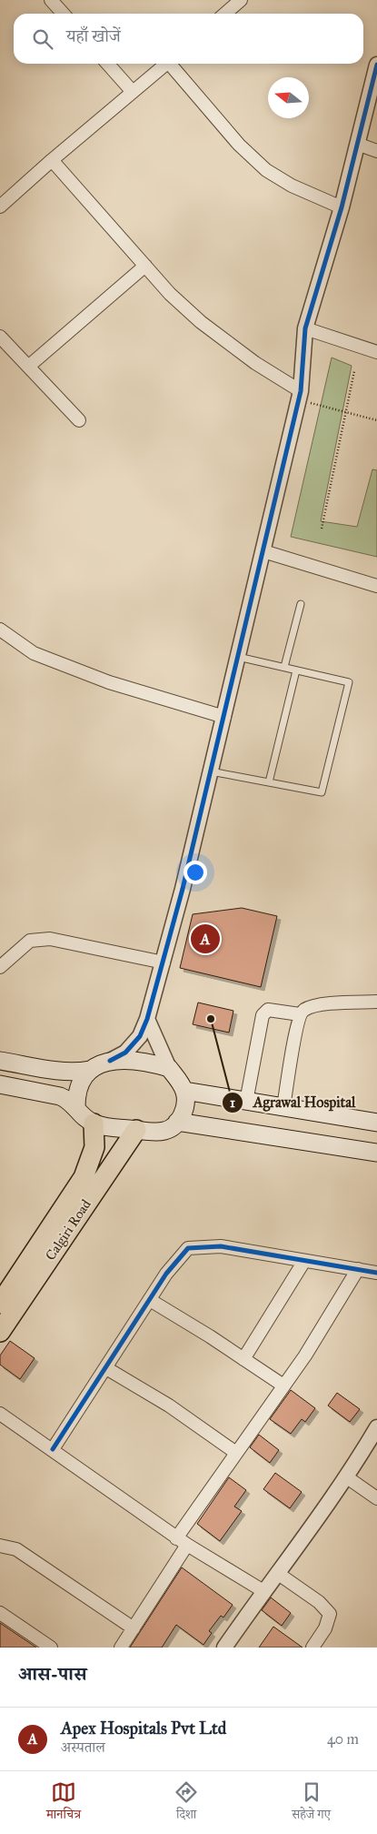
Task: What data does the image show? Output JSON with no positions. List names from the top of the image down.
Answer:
{
  "streets": {
    "main road": ["Calgiri Road"]
  },
  "places": ["Agrawal Hospital"],
  "north": "left",
  "page": {
    "search": "यहाँ खोजें",
    "pins": "A",
    "heading": "आस-पास",
    "list": [
      {
        "mark": "A",
        "name": "Apex Hospitals Pvt Ltd",
        "note": "अस्पताल",
        "value": "40 m"
      }
    ],
    "nav": ["मानचित्र", "दिशा", "सहेजे गए"]
  }
}
